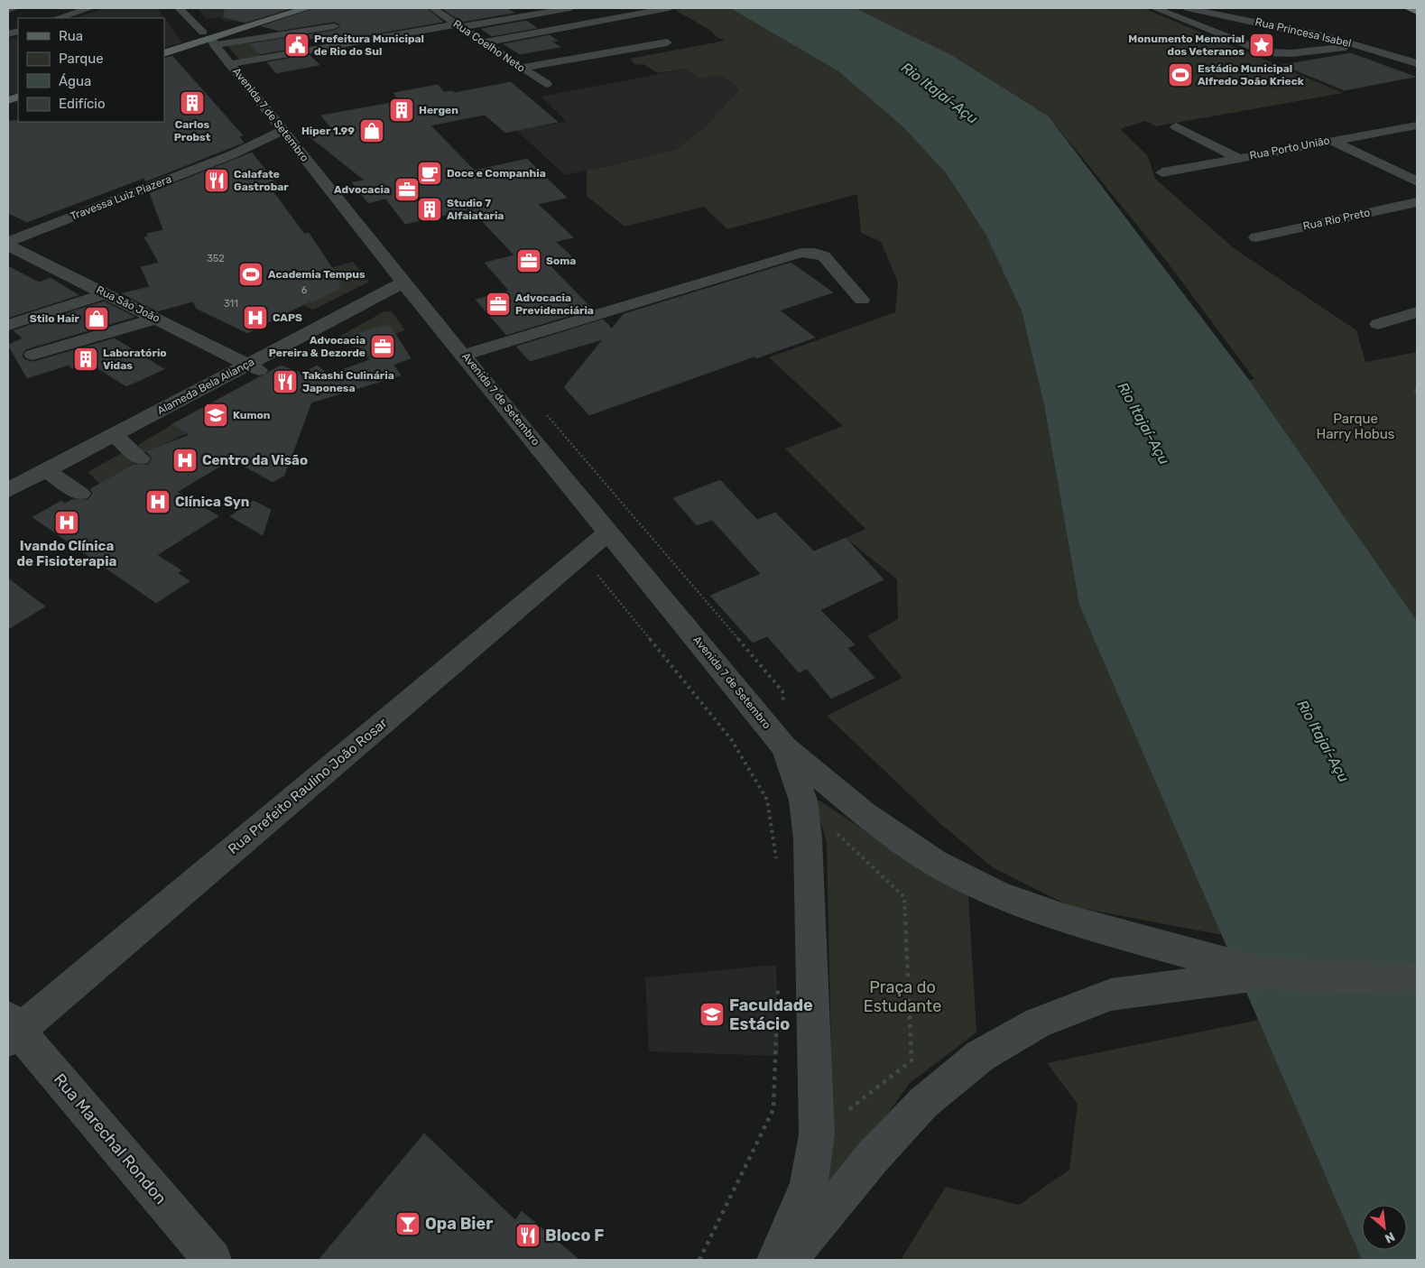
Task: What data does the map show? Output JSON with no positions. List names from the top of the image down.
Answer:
{
  "streets": {
    "street": [
      "Rua Princesa Isabel",
      "Rua Coelho Neto",
      "Avenida 7 de Setembro",
      "Rua Porto União",
      "Travessa Luiz Piazera",
      "Rua Rio Preto",
      "Rua São João",
      "Alameda Bela Aliança",
      "Rua Prefeito Raulino João Rosar",
      "Rua Marechal Rondon"
    ]
  },
  "crossings": [
    ["Avenida 7 de Setembro", "Travessa Luiz Piazera"],
    ["Avenida 7 de Setembro", "Alameda Bela Aliança"],
    ["Avenida 7 de Setembro", "Rua Prefeito Raulino João Rosar"],
    ["Travessa Luiz Piazera", "Rua São João"],
    ["Rua São João", "Alameda Bela Aliança"],
    ["Rua Prefeito Raulino João Rosar", "Rua Marechal Rondon"]
  ],
  "water": ["Rio Itajaí-Açu"],
  "parks": ["Parque Harry Hobus", "Praça do Estudante"],
  "places": {
    "public building": ["Prefeitura Municipal de Rio do Sul"],
    "place": ["Monumento Memorial dos Veteranos"],
    "sports": ["Estádio Municipal Alfredo João Krieck", "Academia Tempus"],
    "building": [
      "Carlos Probst",
      "Hergen",
      "Studio 7 Alfaiataria",
      "Laboratório Vidas"
    ],
    "shop": ["Hiper 1.99", "Stilo Hair"],
    "cafe": ["Doce e Companhia"],
    "restaurant": ["Calafate Gastrobar", "Takashi Culinária Japonesa", "Bloco F"],
    "office": [
      "Advocacia",
      "Soma",
      "Advocacia Previdenciária",
      "Advocacia Pereira & Dezorde"
    ],
    "hospital": [
      "CAPS",
      "Centro da Visão",
      "Clínica Syn",
      "Ivando Clínica de Fisioterapia"
    ],
    "school or university": ["Kumon", "Faculdade Estácio"],
    "bar": ["Opa Bier"]
  },
  "house_numbers": ["352", "6", "311"],
  "legend": [
    "Rua",
    "Parque",
    "Água",
    "Edifício"
  ],
  "north": "bottom right"
}
